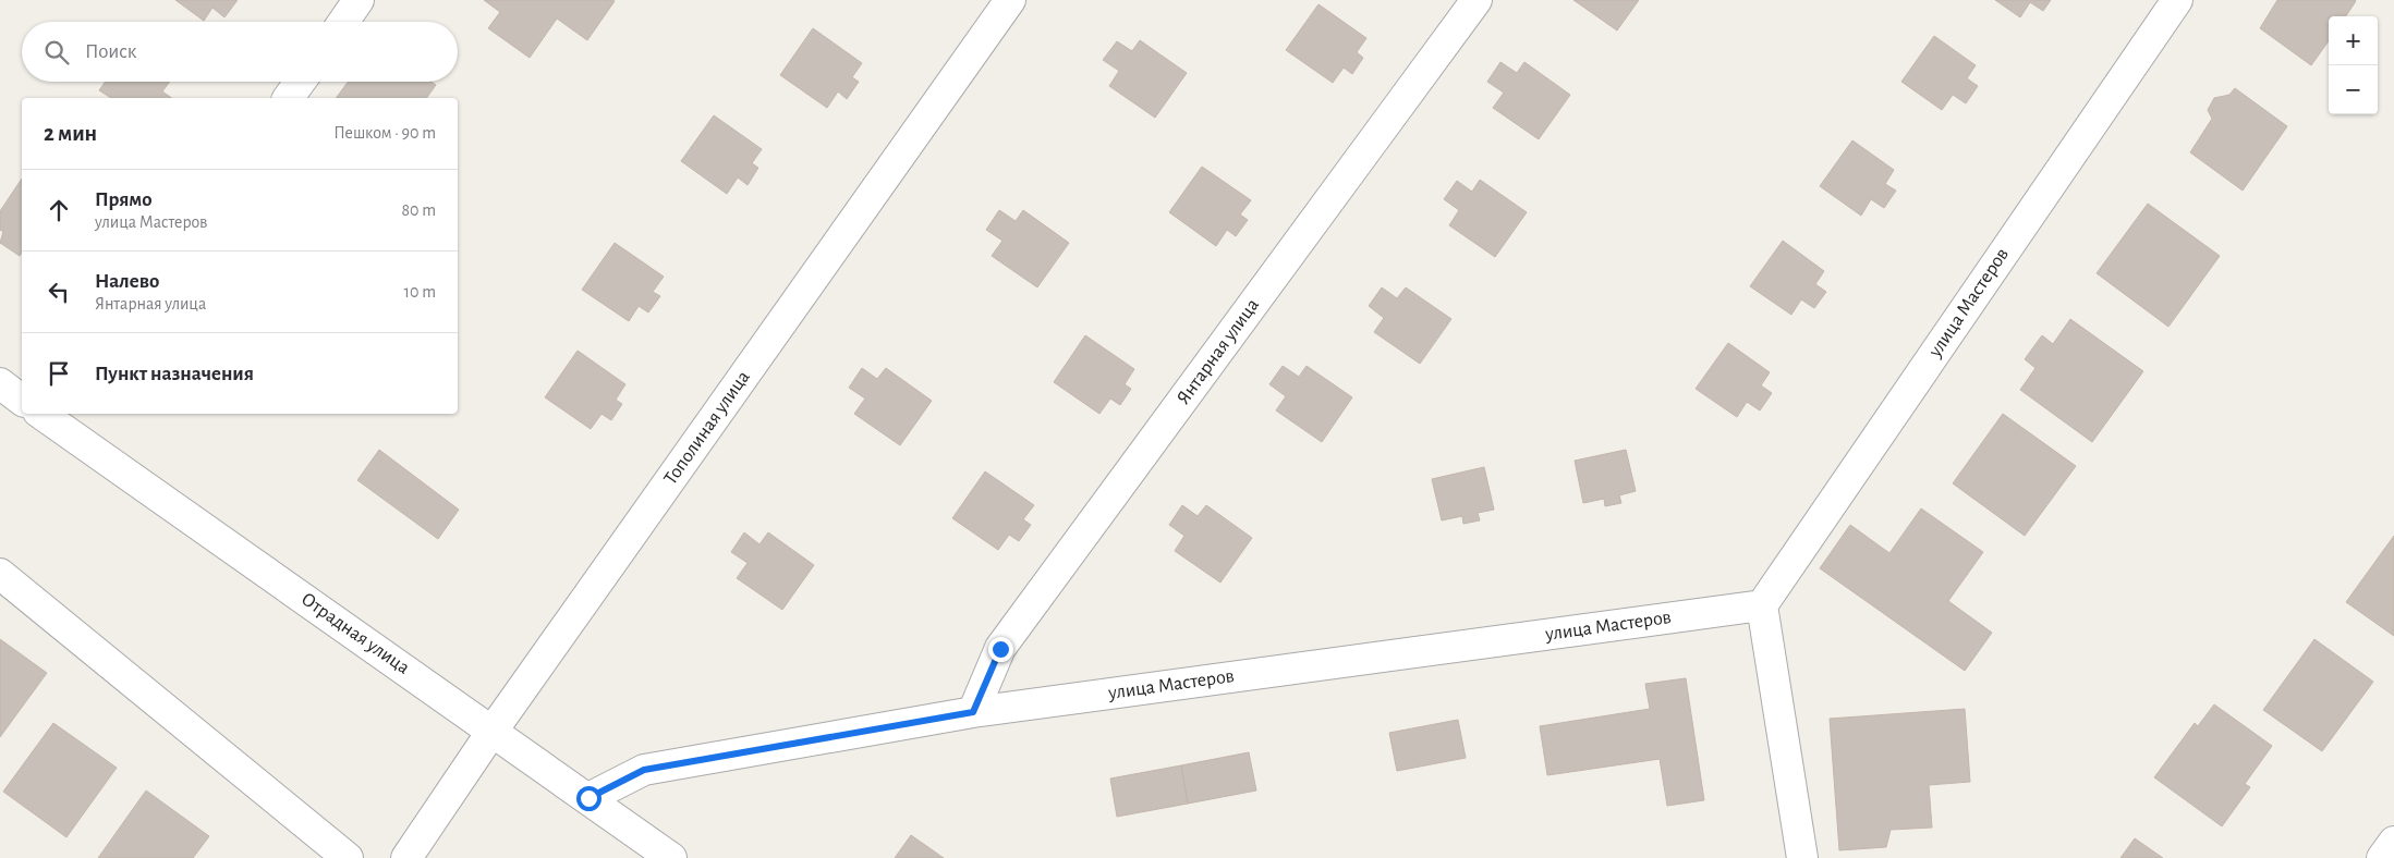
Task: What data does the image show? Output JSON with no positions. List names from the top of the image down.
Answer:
{
  "streets": {
    "street": [
      "улица Мастеров",
      "Янтарная улица",
      "Тополиная улица",
      "Отрадная улица"
    ]
  },
  "crossings": [
    ["улица Мастеров", "Янтарная улица"],
    ["улица Мастеров", "Отрадная улица"],
    ["Тополиная улица", "Отрадная улица"]
  ],
  "page": {
    "map_buttons": ["+", "−"],
    "search": "Поиск",
    "heading": ["2 мин", "Пешком · 90 m"],
    "list": [
      ["Прямо", "улица Мастеров", "80 m"],
      ["Налево", "Янтарная улица", "10 m"],
      "Пункт назначения"
    ]
  }
}
